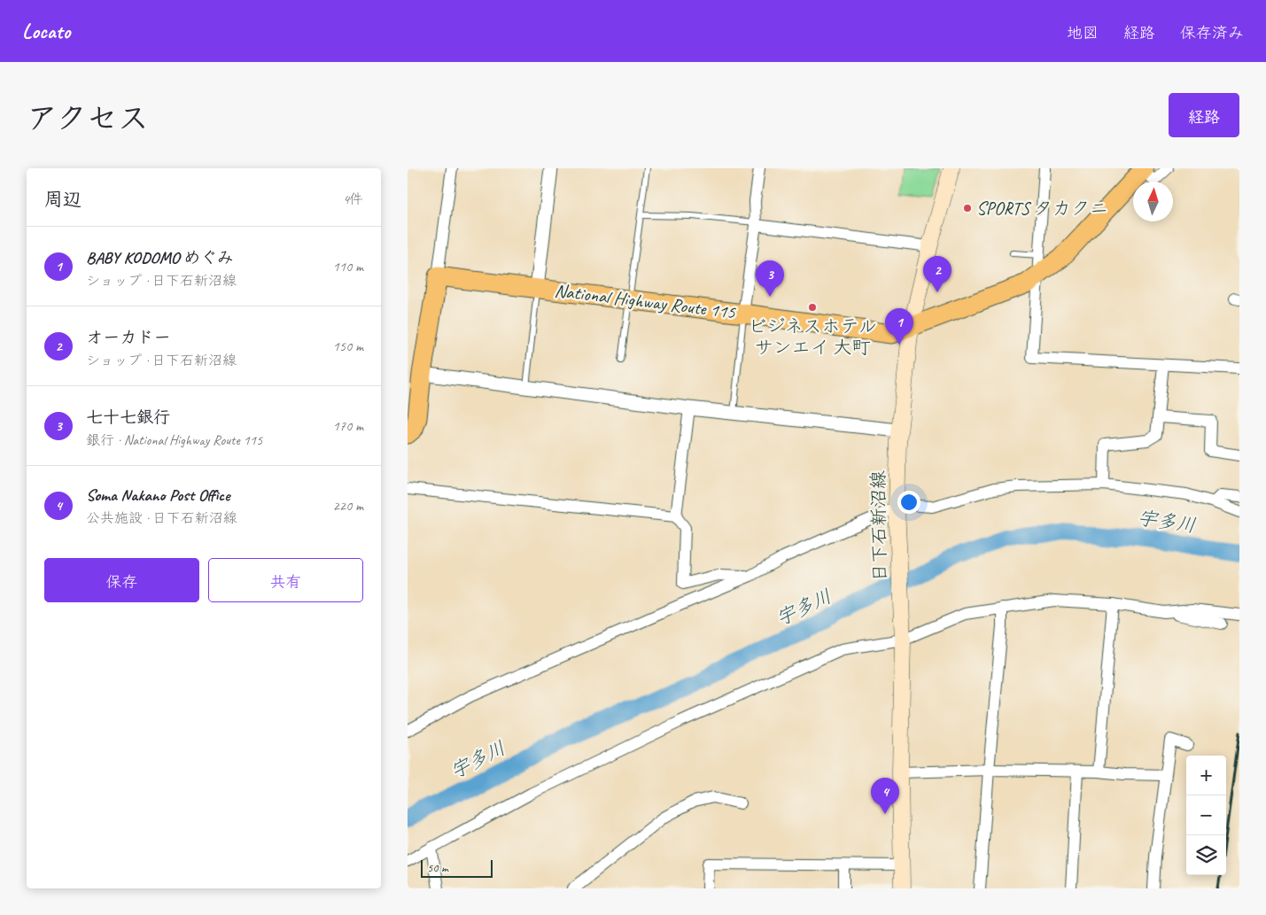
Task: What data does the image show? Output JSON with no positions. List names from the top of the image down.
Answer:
{
  "streets": {
    "highway": ["National Highway Route 115"],
    "main road": ["日下石新沼線"]
  },
  "crossings": [
    ["National Highway Route 115", "日下石新沼線"]
  ],
  "water": ["宇多川"],
  "places": ["SPORTS タカクニ", "ビジネスホテル サンエイ 大町"],
  "scale_bar": "50 m",
  "north": "top",
  "page": {
    "header": "Locato",
    "nav": ["地図", "経路", "保存済み"],
    "title": "アクセス",
    "buttons": [
      "経路",
      ["保存", "共有"]
    ],
    "heading": ["周辺", "4件"],
    "list": [
      {
        "mark": "1",
        "name": "BABY KODOMO めぐみ",
        "note": "ショップ · 日下石新沼線",
        "value": "110 m"
      },
      {
        "mark": "2",
        "name": "オーカドー",
        "note": "ショップ · 日下石新沼線",
        "value": "150 m"
      },
      {
        "mark": "3",
        "name": "七十七銀行",
        "note": "銀行 · National Highway Route 115",
        "value": "170 m"
      },
      {
        "mark": "4",
        "name": "Soma Nakano Post Office",
        "note": "公共施設 · 日下石新沼線",
        "value": "220 m"
      }
    ],
    "pins": [
      "2",
      "3",
      "1",
      "4"
    ],
    "map_buttons": ["+", "−"],
    "scale": "50 m"
  }
}
